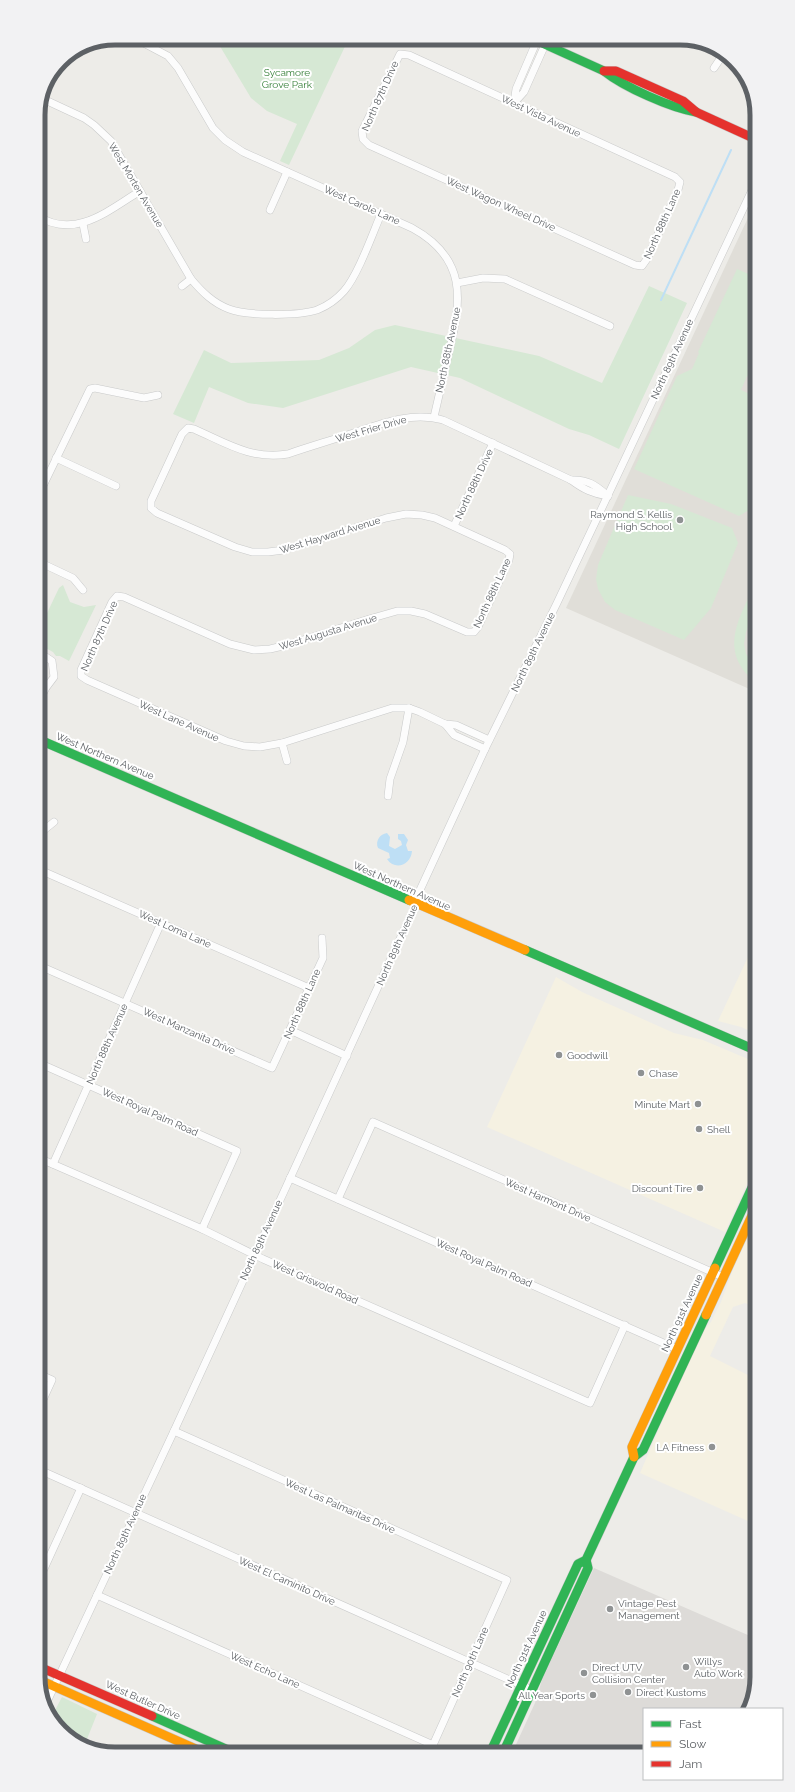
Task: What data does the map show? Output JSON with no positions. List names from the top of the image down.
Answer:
{
  "streets": {
    "main road": ["West Northern Avenue", "North 91st Avenue", "West Butler Drive"],
    "street": [
      "North 87th Drive",
      "West Vista Avenue",
      "West Morten Avenue",
      "West Wagon Wheel Drive",
      "West Carole Lane",
      "North 88th Lane",
      "North 88th Avenue",
      "North 89th Avenue",
      "West Frier Drive",
      "North 88th Drive",
      "West Hayward Avenue",
      "West Augusta Avenue",
      "West Lane Avenue",
      "West Loma Lane",
      "West Manzanita Drive",
      "West Royal Palm Road",
      "West Harmont Drive",
      "West Griswold Road",
      "West Las Palmaritas Drive",
      "West El Caminito Drive",
      "North 90th Lane",
      "West Echo Lane"
    ]
  },
  "crossings": [
    ["North 87th Drive", "West Vista Avenue"],
    ["North 87th Drive", "West Wagon Wheel Drive"],
    ["North 87th Drive", "West Augusta Avenue"],
    ["North 87th Drive", "West Lane Avenue"],
    ["West Vista Avenue", "North 88th Lane"],
    ["West Morten Avenue", "West Carole Lane"],
    ["West Wagon Wheel Drive", "North 88th Lane"],
    ["West Carole Lane", "North 88th Avenue"],
    ["North 88th Lane", "West Hayward Avenue"],
    ["North 88th Lane", "West Augusta Avenue"],
    ["North 88th Lane", "West Loma Lane"],
    ["North 88th Lane", "West Manzanita Drive"],
    ["North 88th Avenue", "West Frier Drive"],
    ["North 88th Avenue", "West Loma Lane"],
    ["North 88th Avenue", "West Manzanita Drive"],
    ["North 88th Avenue", "West Royal Palm Road"],
    ["North 88th Avenue", "West Griswold Road"],
    ["North 89th Avenue", "West Frier Drive"],
    ["North 89th Avenue", "West Lane Avenue"],
    ["North 89th Avenue", "West Northern Avenue"],
    ["North 89th Avenue", "West Royal Palm Road"],
    ["North 89th Avenue", "West Griswold Road"],
    ["North 89th Avenue", "West Las Palmaritas Drive"],
    ["North 89th Avenue", "West El Caminito Drive"],
    ["North 89th Avenue", "West Echo Lane"],
    ["North 89th Avenue", "West Butler Drive"],
    ["West Frier Drive", "North 88th Drive"],
    ["West Frier Drive", "West Hayward Avenue"],
    ["North 88th Drive", "West Hayward Avenue"],
    ["West Royal Palm Road", "West Harmont Drive"],
    ["West Royal Palm Road", "West Griswold Road"],
    ["West Royal Palm Road", "North 91st Avenue"],
    ["West Harmont Drive", "North 91st Avenue"],
    ["North 91st Avenue", "West El Caminito Drive"],
    ["West Las Palmaritas Drive", "North 90th Lane"],
    ["West El Caminito Drive", "North 90th Lane"],
    ["North 90th Lane", "West Echo Lane"]
  ],
  "parks": ["Sycamore Grove Park"],
  "places": [
    "Raymond S. Kellis High School",
    "Goodwill",
    "Chase",
    "Minute Mart",
    "Shell",
    "Discount Tire",
    "LA Fitness",
    "Vintage Pest Management",
    "Willys Auto Work",
    "Direct UTV Collision Center",
    "Direct Kustoms",
    "All Year Sports"
  ],
  "legend": ["Fast", "Slow", "Jam"]
}
